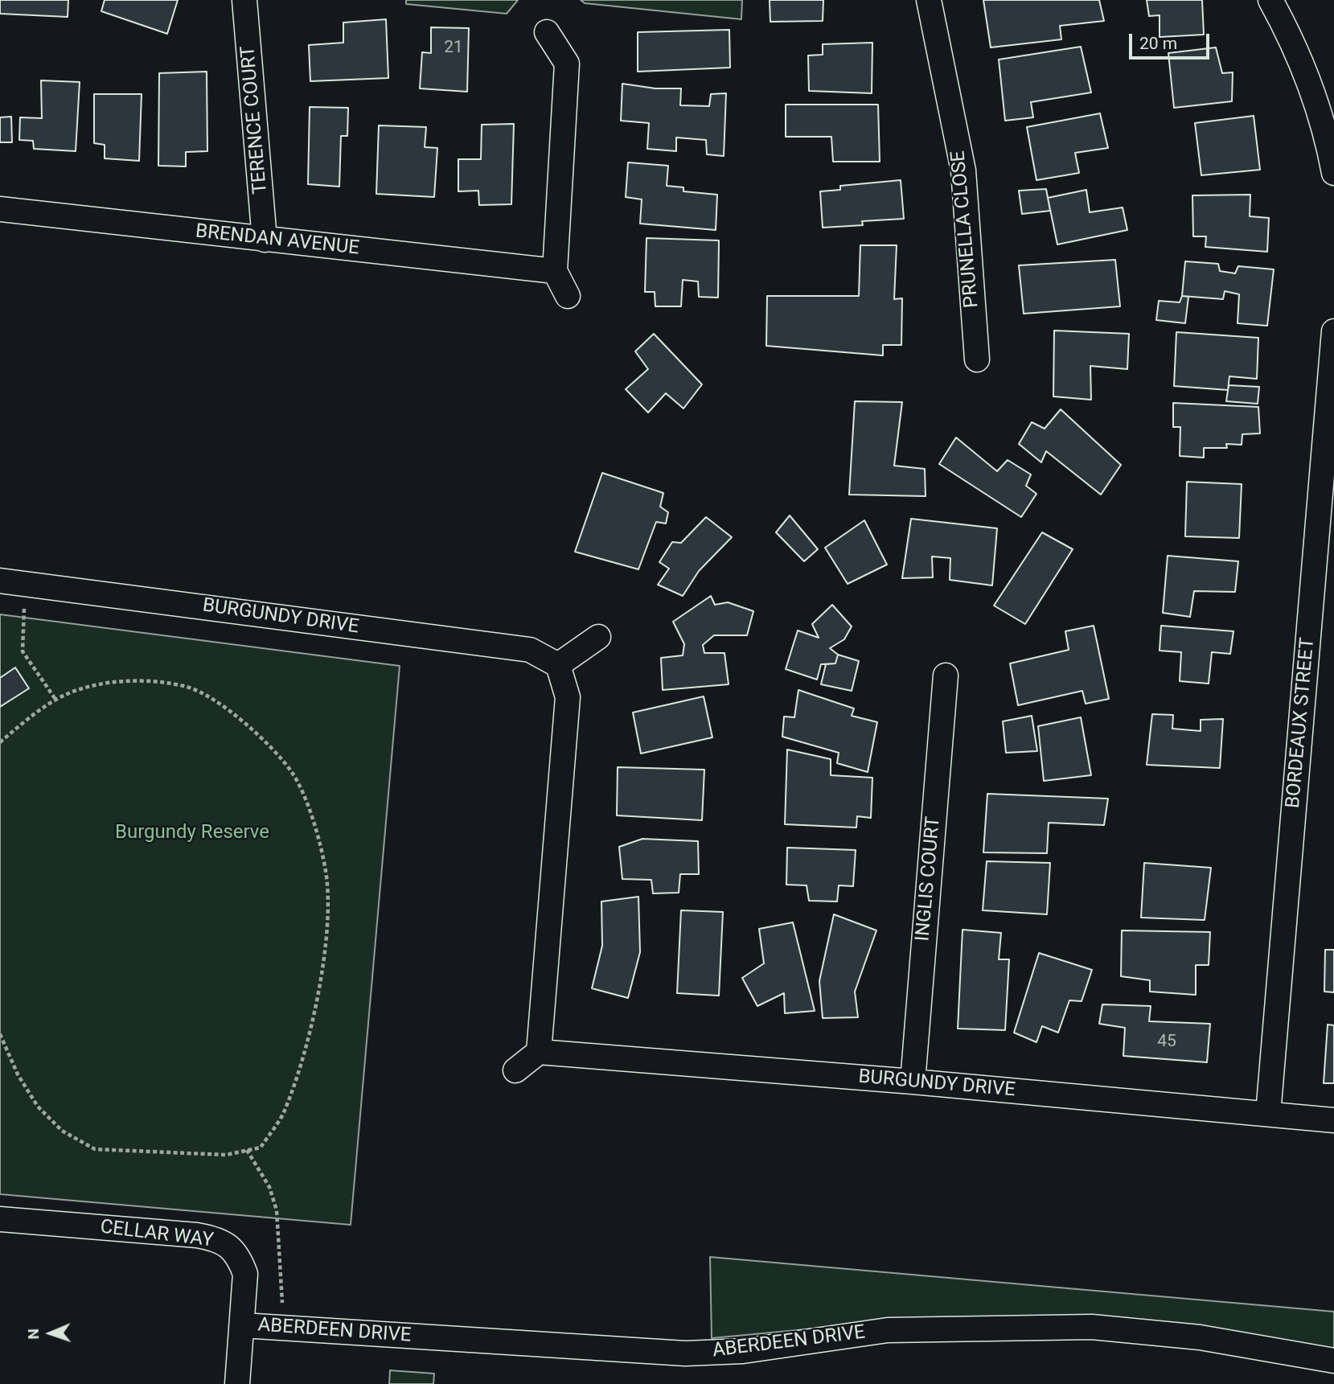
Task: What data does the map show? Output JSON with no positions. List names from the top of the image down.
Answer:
{
  "streets": {
    "street": [
      "TERENCE COURT",
      "PRUNELLA CLOSE",
      "BRENDAN AVENUE",
      "BURGUNDY DRIVE",
      "BORDEAUX STREET",
      "INGLIS COURT",
      "CELLAR WAY",
      "ABERDEEN DRIVE"
    ]
  },
  "crossings": [
    ["TERENCE COURT", "BRENDAN AVENUE"],
    ["BURGUNDY DRIVE", "BORDEAUX STREET"],
    ["BURGUNDY DRIVE", "INGLIS COURT"],
    ["CELLAR WAY", "ABERDEEN DRIVE"]
  ],
  "parks": ["Burgundy Reserve"],
  "house_numbers": ["21", "45"],
  "scale_bar": "20 m",
  "north": "left"
}
